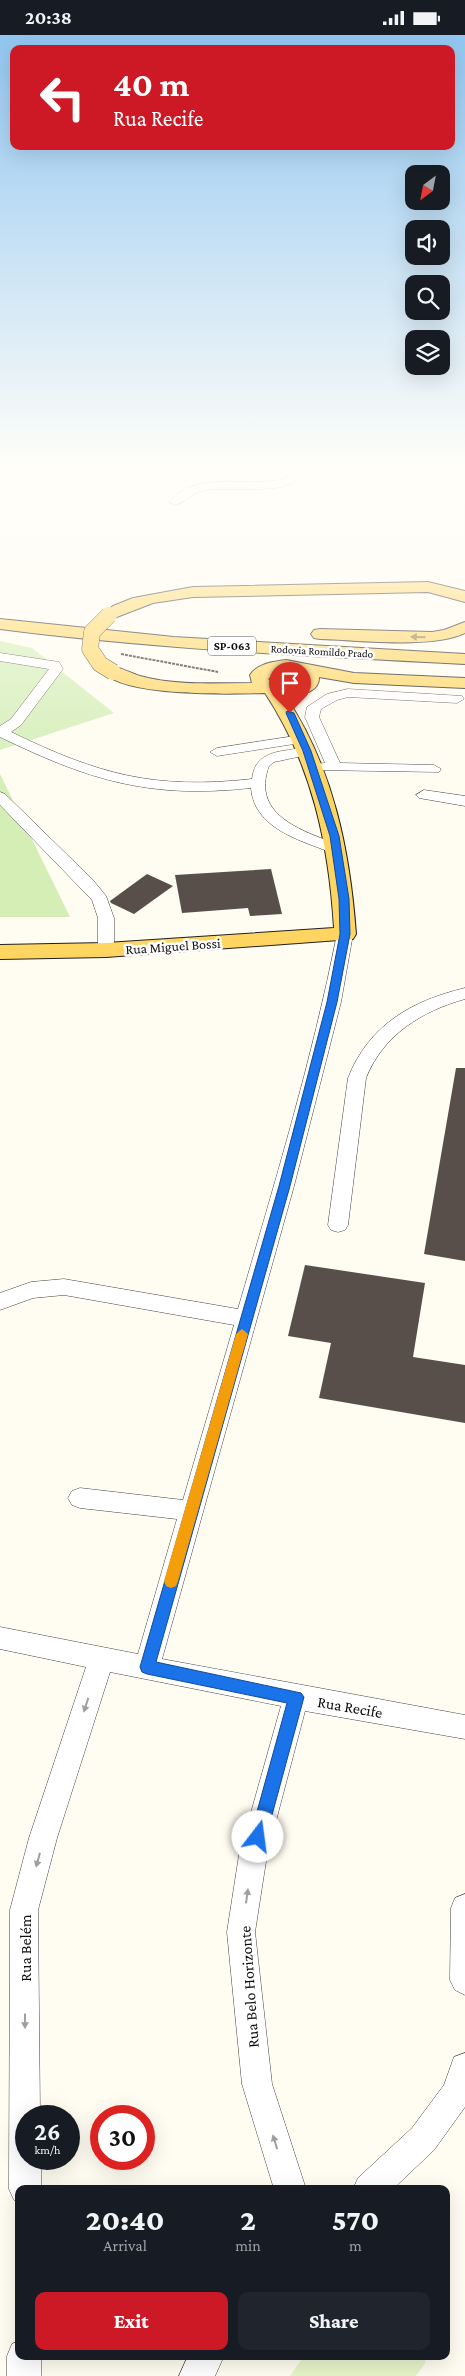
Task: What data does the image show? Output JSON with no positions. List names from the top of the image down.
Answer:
{
  "streets": {
    "main road": ["SP-063", "Rodovia Romildo Prado", "Rua Miguel Bossi"],
    "street": ["Rua Recife", "Rua Belém", "Rua Belo Horizonte"]
  },
  "crossings": [
    ["Rua Recife", "Rua Belém"],
    ["Rua Recife", "Rua Belo Horizonte"]
  ],
  "one_way": ["Rua Belém", "Rua Belo Horizonte"],
  "north": "bottom left",
  "page": {
    "status": "20:38",
    "turn": ["40 m", "Rua Recife"],
    "speed": "26 km/h",
    "limit": "30",
    "eta": [
      "20:40",
      "Arrival",
      "2",
      "min",
      "570",
      "m"
    ],
    "buttons": ["Exit", "Share"]
  }
}
